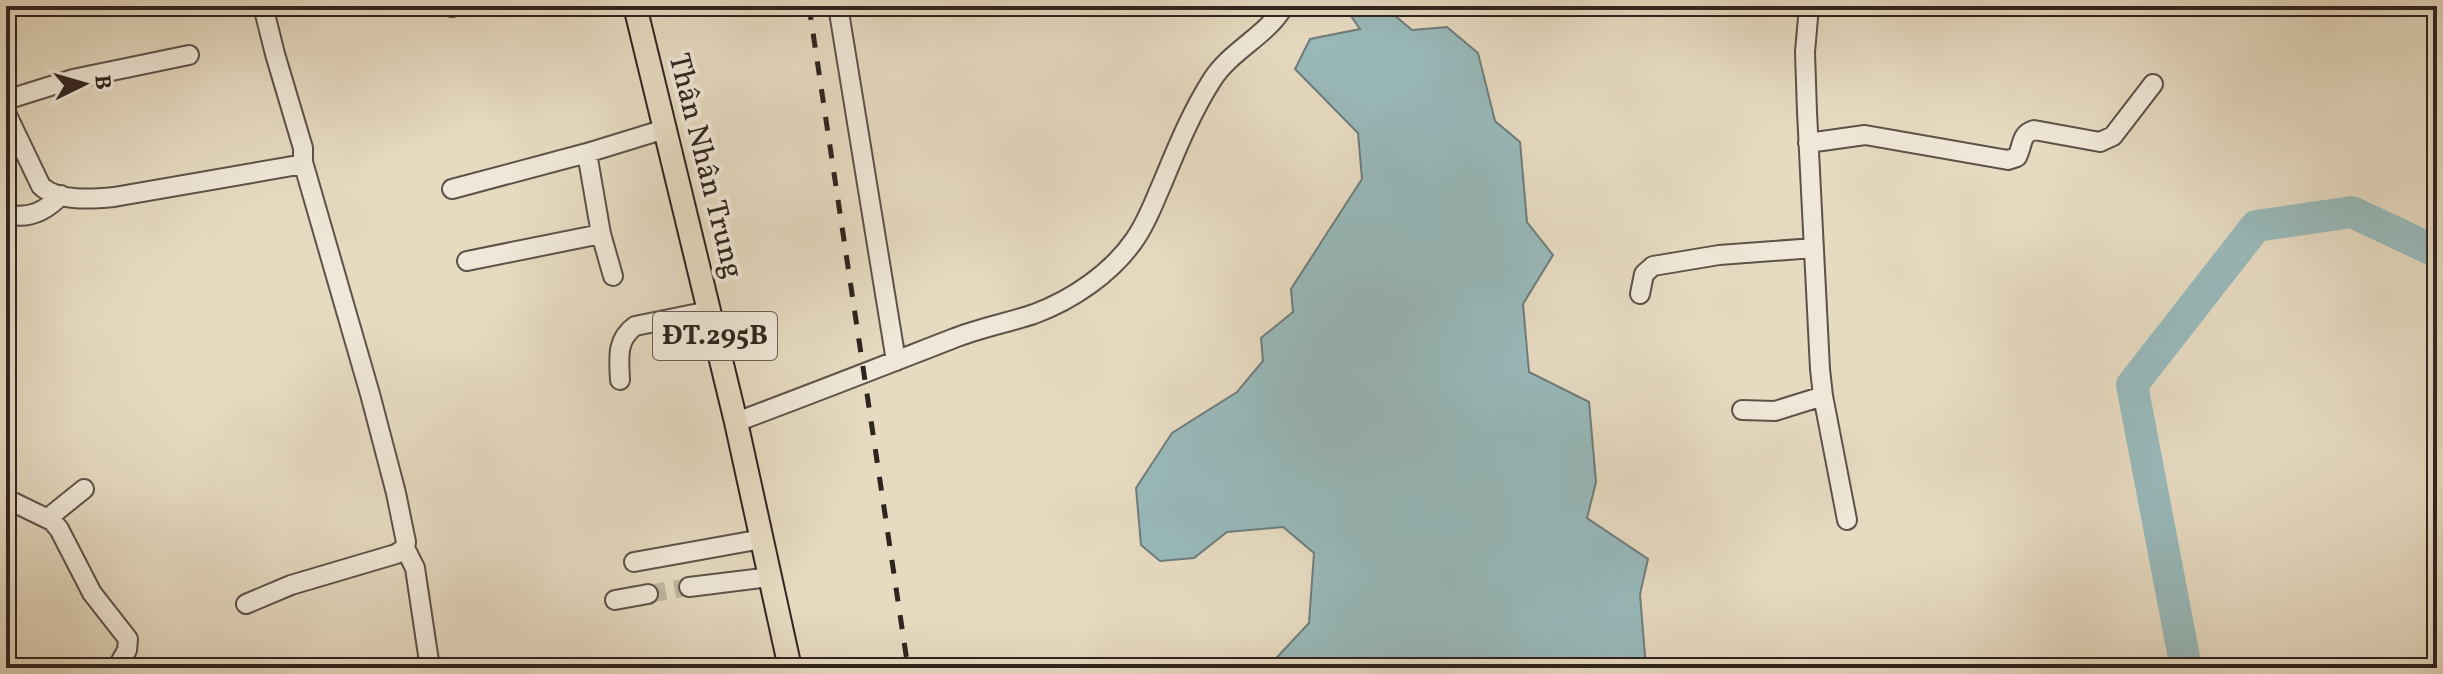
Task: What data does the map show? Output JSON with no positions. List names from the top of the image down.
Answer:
{
  "streets": {
    "main road": ["Thân Nhân Trung", "ĐT.295B"]
  },
  "north": "right"
}
